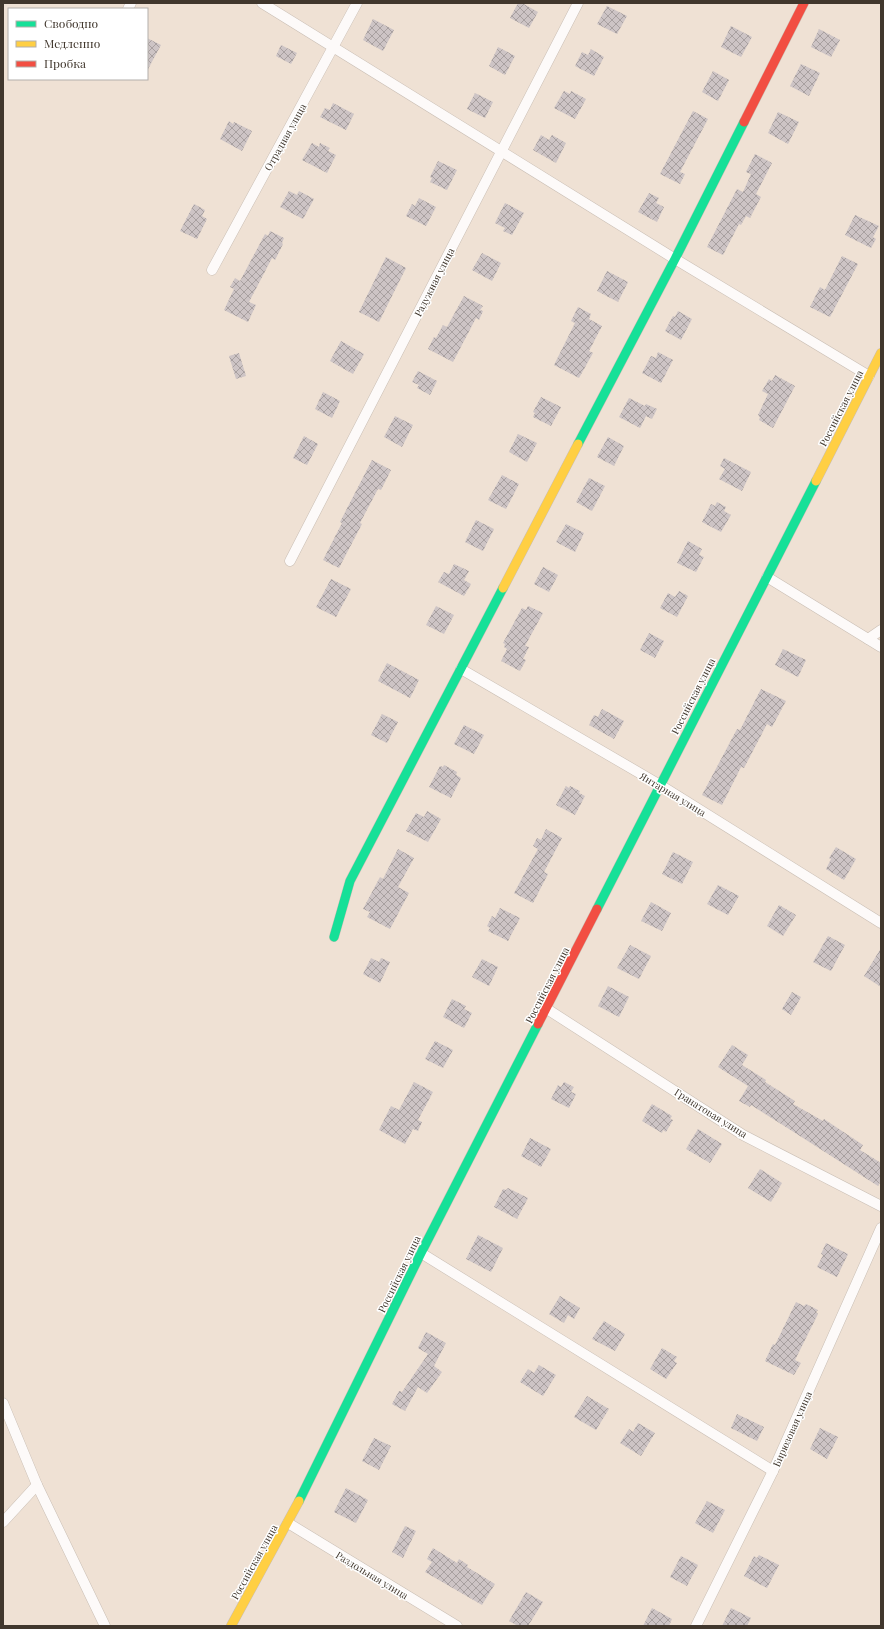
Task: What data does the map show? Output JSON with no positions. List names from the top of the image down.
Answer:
{
  "streets": {
    "main road": ["Российская улица"],
    "street": [
      "Отрадная улица",
      "Радужная улица",
      "Янтарная улица",
      "Гранатовая улица",
      "Бирюзовая улица",
      "Раздольная улица"
    ]
  },
  "crossings": [
    ["Российская улица", "Янтарная улица"],
    ["Российская улица", "Гранатовая улица"],
    ["Российская улица", "Раздольная улица"]
  ],
  "legend": ["Свободно", "Медленно", "Пробка"]
}
